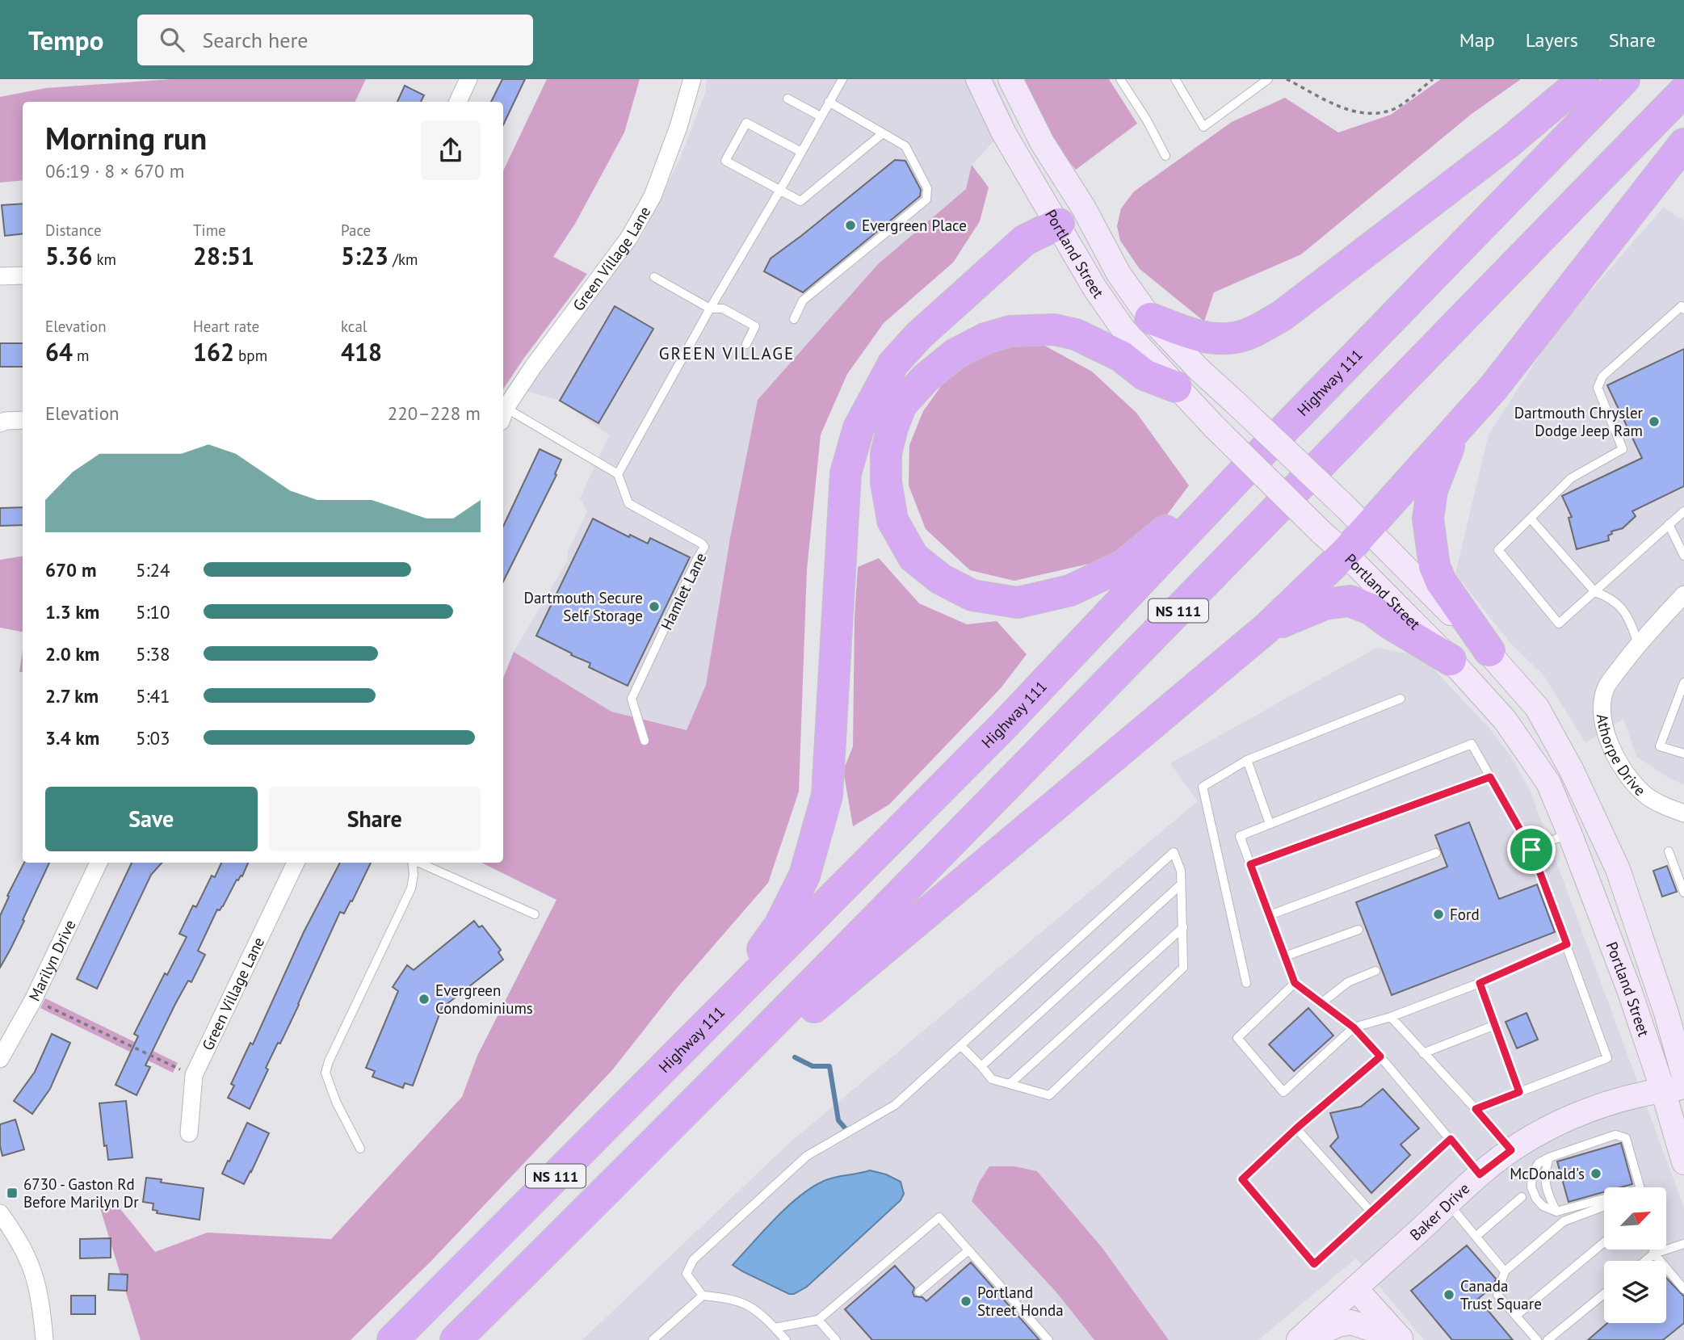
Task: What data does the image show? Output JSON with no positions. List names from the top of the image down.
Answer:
{
  "streets": {
    "highway": ["Highway 111", "NS 111"],
    "main road": ["Portland Street", "Baker Drive"],
    "street": ["Green Village Lane", "Athorpe Drive", "Marilyn Drive"],
    "lane": ["Hamlet Lane"]
  },
  "crossings": [
    ["Portland Street", "Baker Drive"]
  ],
  "districts": ["GREEN VILLAGE"],
  "places": {
    "other": [
      "Evergreen Place",
      "Dartmouth Chrysler Dodge Jeep Ram",
      "Dartmouth Secure Self Storage",
      "Ford",
      "Evergreen Condominiums",
      "McDonald's",
      "Canada Trust Square",
      "Portland Street Honda"
    ],
    "transit": ["6730 - Gaston Rd Before Marilyn Dr"]
  },
  "north": "top right",
  "page": {
    "header": "Tempo",
    "search": "Search here",
    "nav": ["Map", "Layers", "Share"],
    "heading": ["Morning run", "06:19 · 8 × 670 m"],
    "stats": [
      ["Distance", "5.36 km"],
      ["Time", "28:51"],
      ["Pace", "5:23 /km"],
      ["Elevation", "64 m"],
      ["Heart rate", "162 bpm"],
      ["kcal", "418"]
    ],
    "chart": ["Elevation", "220–228 m"],
    "list": [
      {
        "name": "670 m",
        "note": "5:24"
      },
      {
        "name": "1.3 km",
        "note": "5:10"
      },
      {
        "name": "2.0 km",
        "note": "5:38"
      },
      {
        "name": "2.7 km",
        "note": "5:41"
      },
      {
        "name": "3.4 km",
        "note": "5:03"
      }
    ],
    "buttons": ["Save", "Share"]
  }
}
